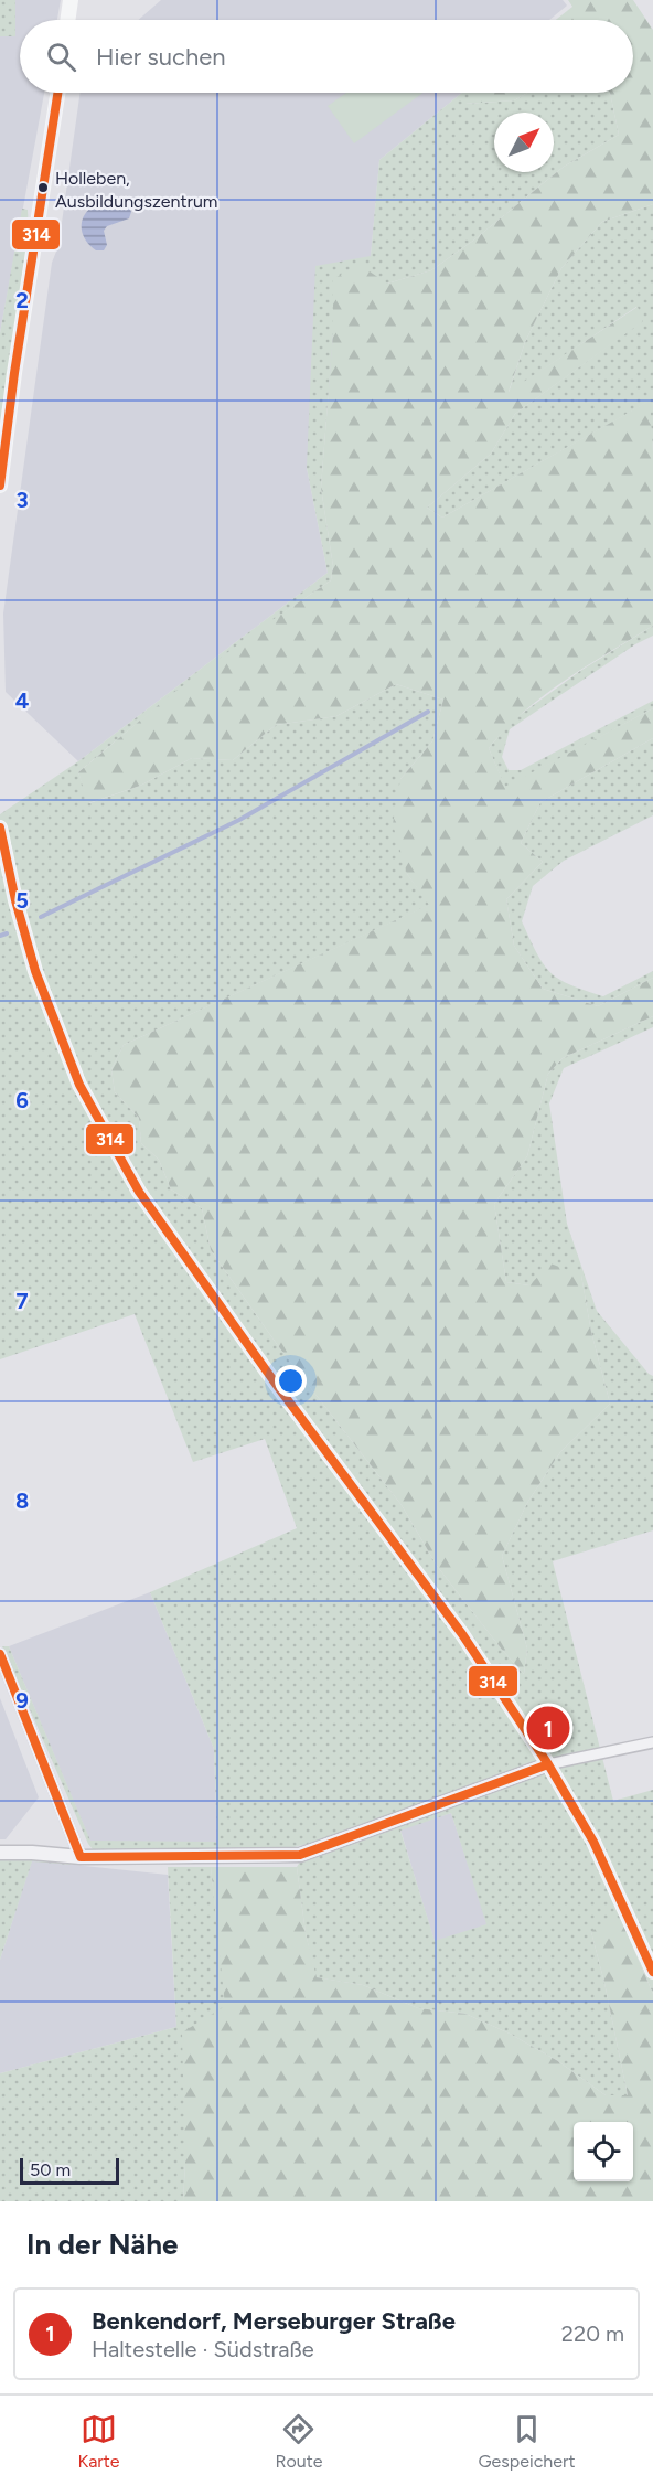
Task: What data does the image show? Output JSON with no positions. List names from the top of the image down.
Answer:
{
  "places": ["Holleben, Ausbildungszentrum"],
  "lines": ["transit line 314"],
  "scale_bar": "50 m",
  "north": "top right",
  "page": {
    "search": "Hier suchen",
    "pins": "1",
    "scale": "50 m",
    "heading": "In der Nähe",
    "list": [
      {
        "mark": "1",
        "name": "Benkendorf, Merseburger Straße",
        "note": "Haltestelle · Südstraße",
        "value": "220 m"
      }
    ],
    "nav": ["Karte", "Route", "Gespeichert"]
  },
  "grid": {
    "rows": [
      "2",
      "3",
      "4",
      "5",
      "6",
      "7",
      "8",
      "9"
    ]
  }
}
